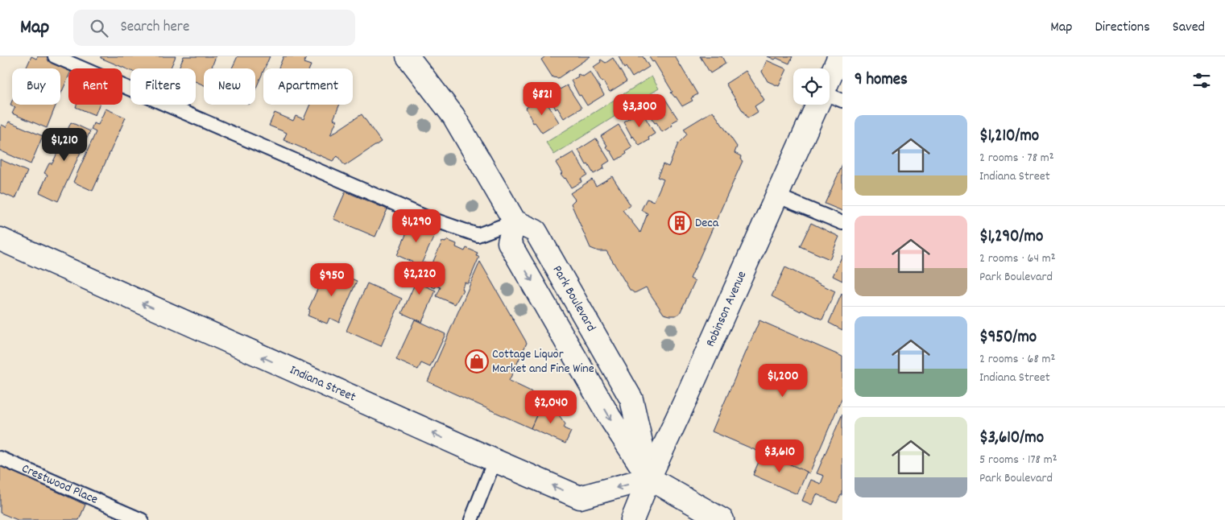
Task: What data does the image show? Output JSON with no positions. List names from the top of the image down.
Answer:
{
  "streets": {
    "main road": ["Park Boulevard", "Robinson Avenue", "Indiana Street"],
    "lane": ["Crestwood Place"]
  },
  "crossings": [
    ["Park Boulevard", "Robinson Avenue"],
    ["Park Boulevard", "Indiana Street"],
    ["Robinson Avenue", "Indiana Street"]
  ],
  "one_way": ["Indiana Street"],
  "places": {
    "building": ["Deca"],
    "shop": ["Cottage Liquor Market and Fine Wine"]
  },
  "page": {
    "header": "Map",
    "search": "Search here",
    "nav": ["Map", "Directions", "Saved"],
    "heading": "9 homes",
    "chip": [
      "Buy",
      "Rent",
      "Filters",
      "New",
      "Apartment"
    ],
    "price": [
      "$821",
      "$3,300",
      "$1,210",
      "$1,290",
      "$2,220",
      "$950",
      "$1,200",
      "$2,040",
      "$3,610"
    ],
    "list": [
      {
        "name": "$1,210/mo",
        "note": "2 rooms · 78 m² · Indiana Street"
      },
      {
        "name": "$1,290/mo",
        "note": "2 rooms · 64 m² · Park Boulevard"
      },
      {
        "name": "$950/mo",
        "note": "2 rooms · 68 m² · Indiana Street"
      },
      {
        "name": "$3,610/mo",
        "note": "5 rooms · 178 m² · Park Boulevard"
      }
    ]
  }
}
